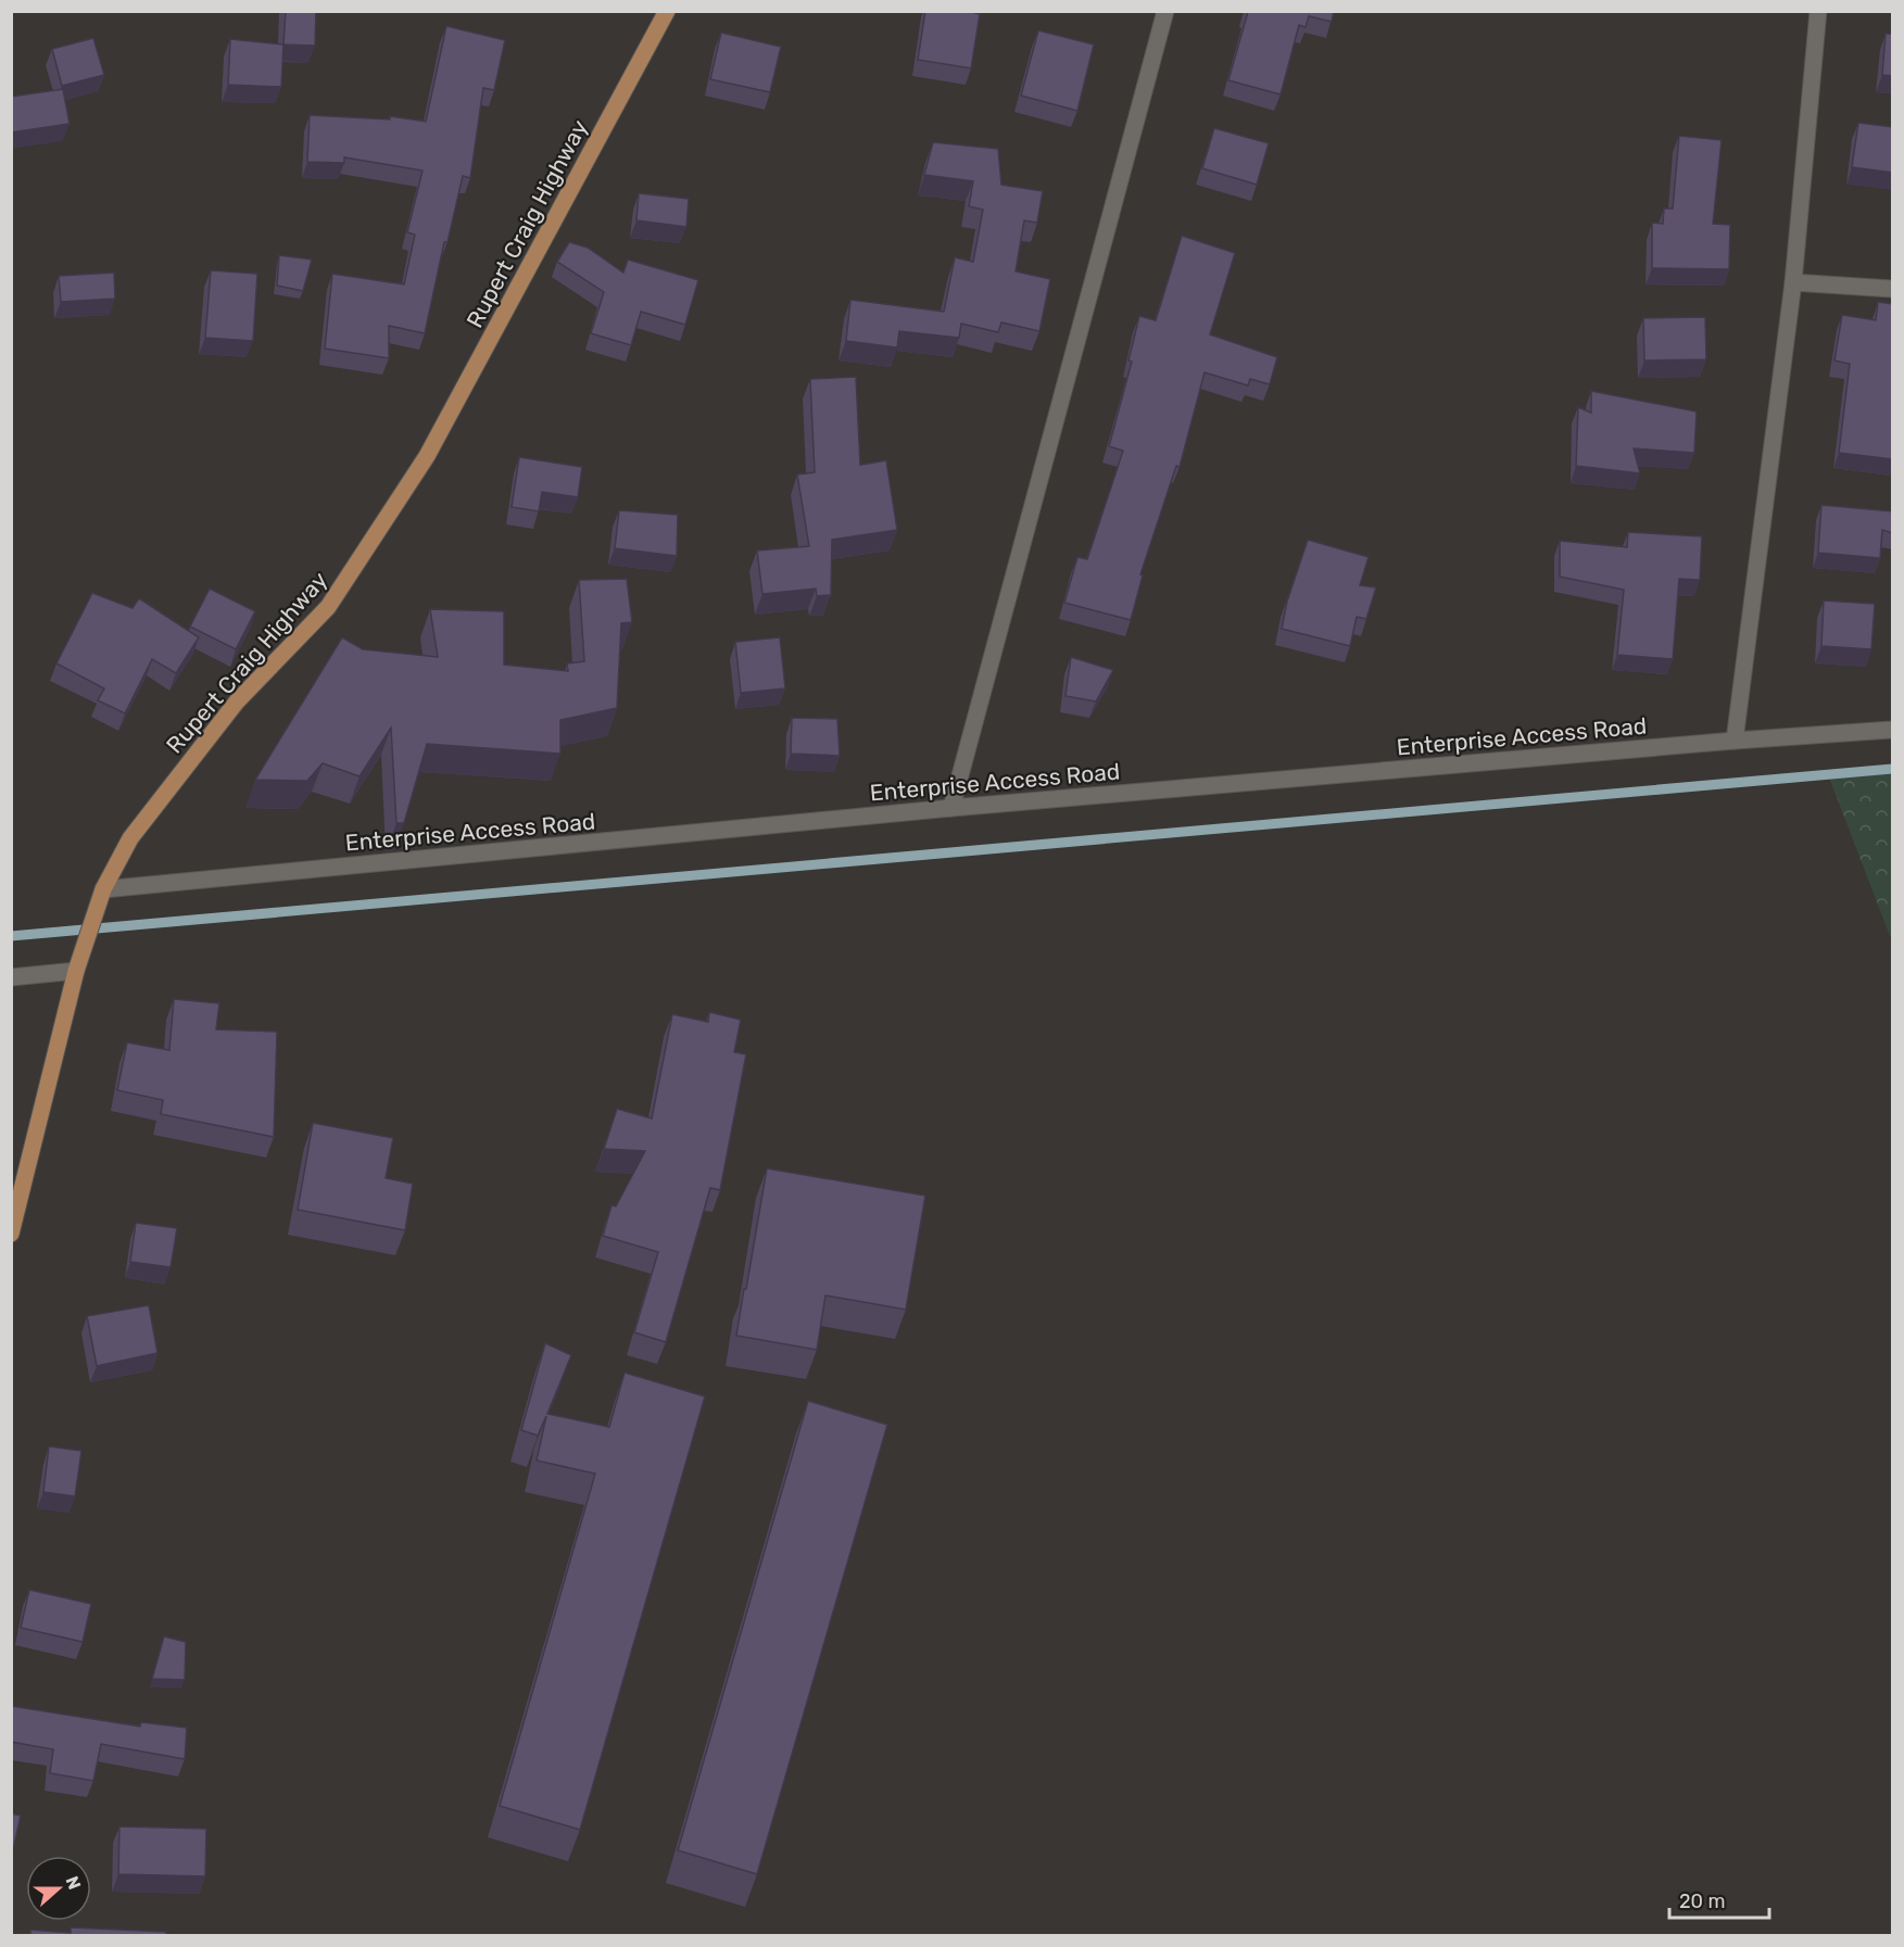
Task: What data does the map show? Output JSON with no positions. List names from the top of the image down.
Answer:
{
  "streets": {
    "main road": ["Rupert Craig Highway"],
    "street": ["Enterprise Access Road"]
  },
  "crossings": [
    ["Rupert Craig Highway", "Enterprise Access Road"]
  ],
  "scale_bar": "20 m",
  "north": "right"
}
